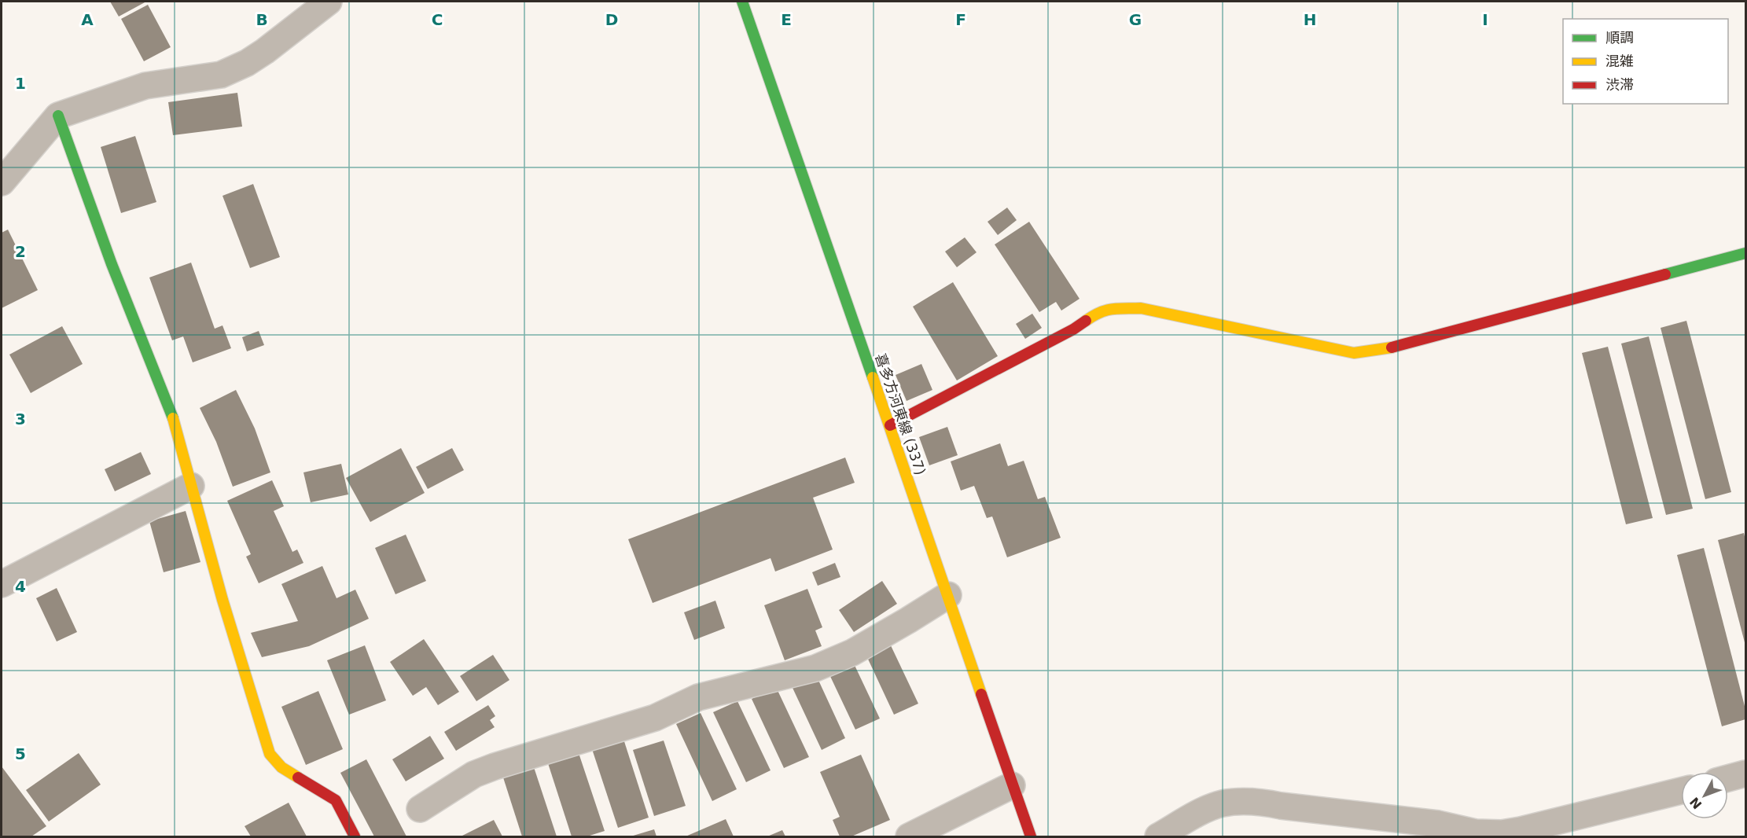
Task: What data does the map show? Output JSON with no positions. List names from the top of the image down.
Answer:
{
  "streets": {
    "street": ["喜多方河東線 (337)"]
  },
  "legend": ["順調", "混雑", "渋滞"],
  "north": "bottom left",
  "grid": {
    "columns": [
      "A",
      "B",
      "C",
      "D",
      "E",
      "F",
      "G",
      "H",
      "I"
    ],
    "rows": [
      "1",
      "2",
      "3",
      "4",
      "5"
    ]
  }
}
